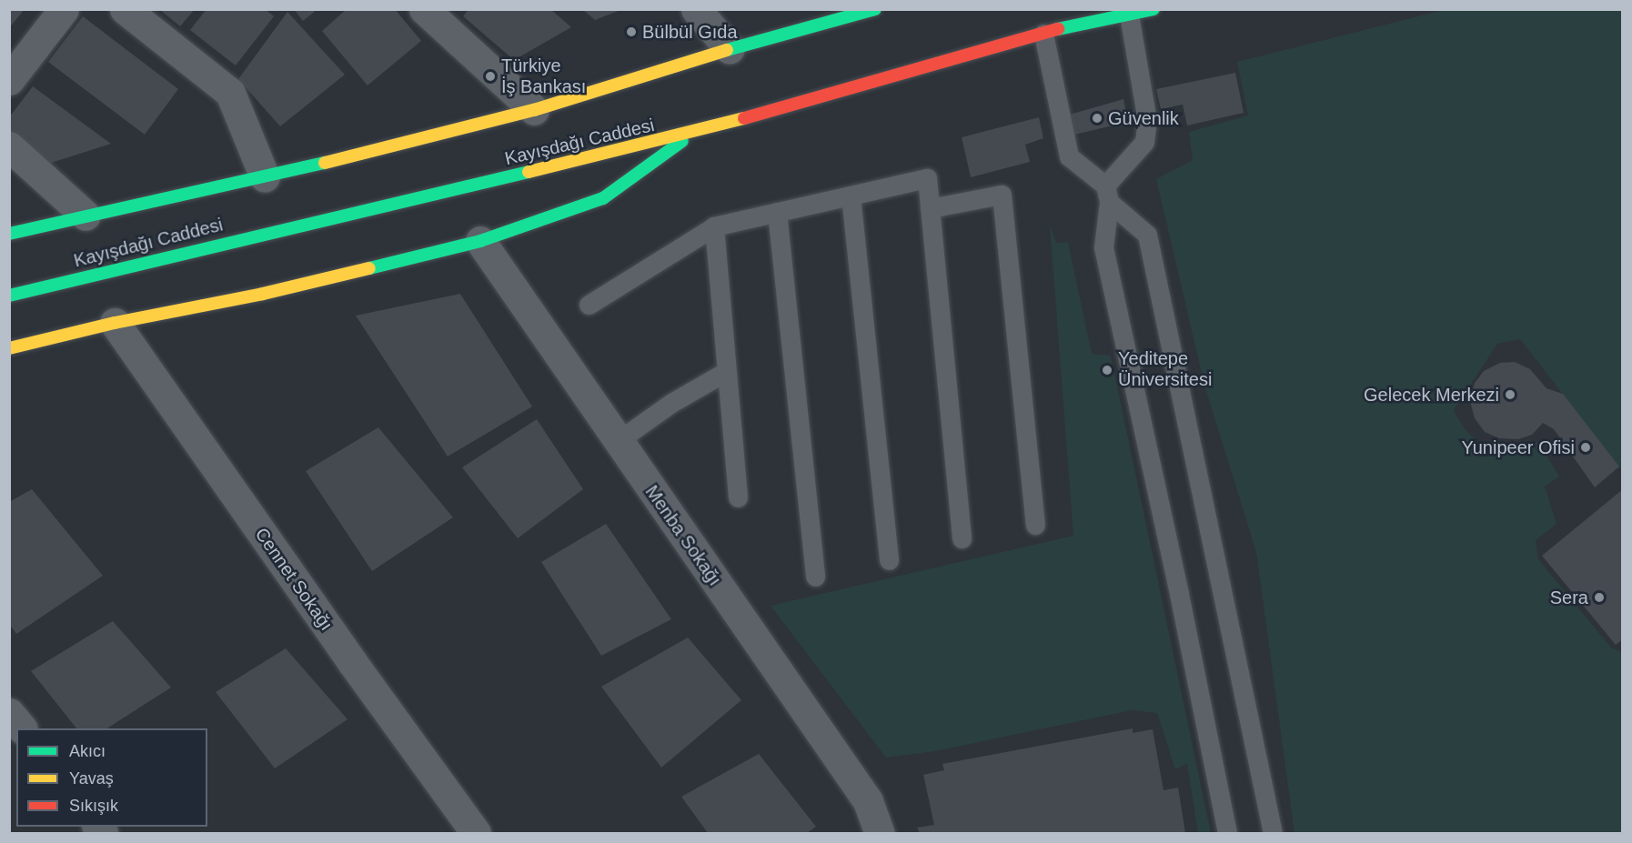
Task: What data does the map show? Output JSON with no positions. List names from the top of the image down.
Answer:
{
  "streets": {
    "main road": ["Kayışdağı Caddesi"],
    "street": ["Menba Sokağı", "Cennet Sokağı"]
  },
  "places": [
    "Bülbül Gıda",
    "Türkiye İş Bankası",
    "Güvenlik",
    "Yeditepe Üniversitesi",
    "Gelecek Merkezi",
    "Yunipeer Ofisi",
    "Sera"
  ],
  "legend": ["Akıcı", "Yavaş", "Sıkışık"]
}
